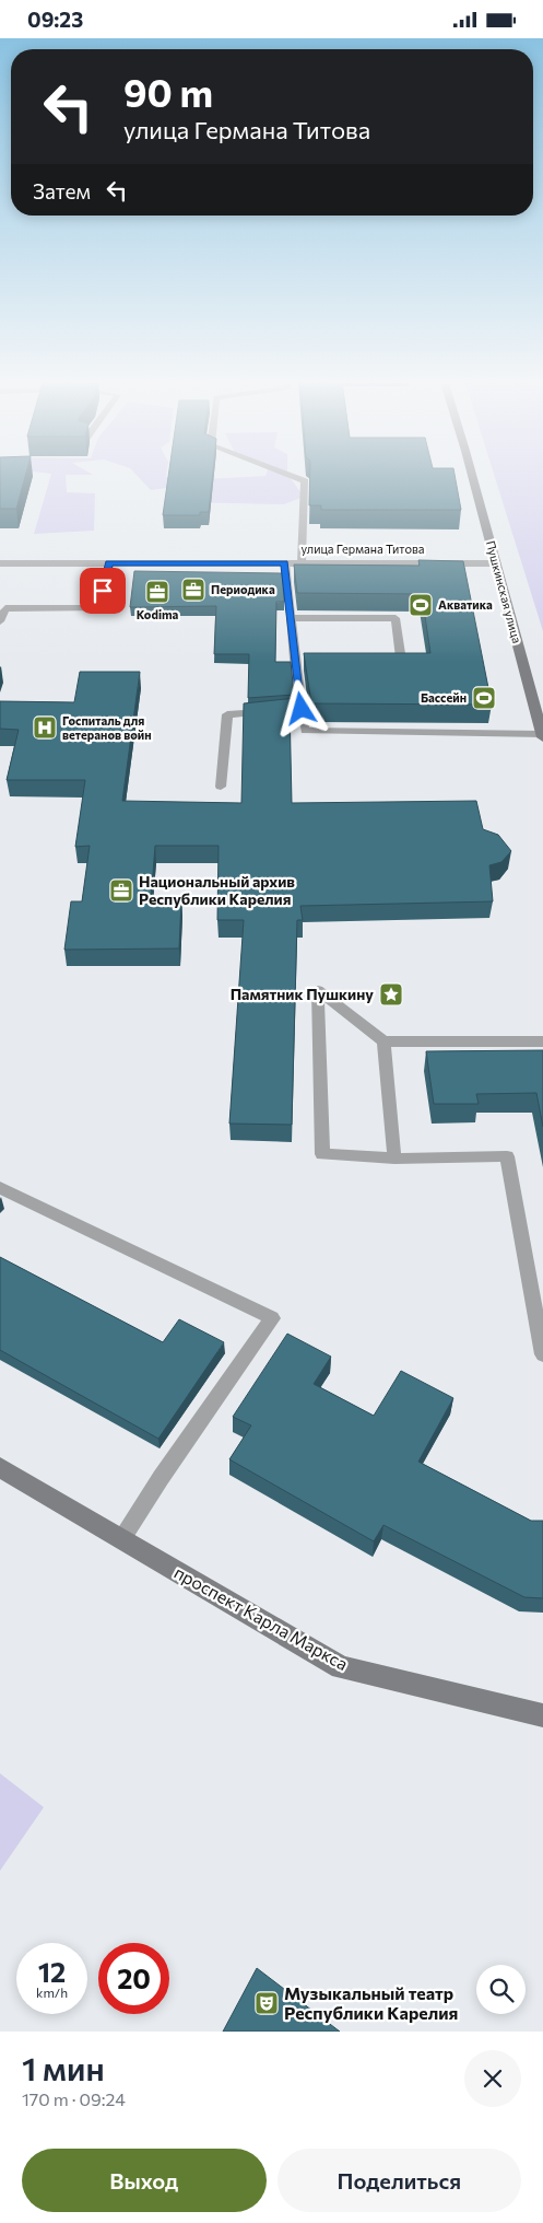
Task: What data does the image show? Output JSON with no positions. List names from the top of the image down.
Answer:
{
  "streets": {
    "street": ["улица Германа Титова", "Пушкинская улица", "проспект Карла Маркса"]
  },
  "crossings": [
    ["улица Германа Титова", "Пушкинская улица"]
  ],
  "places": {
    "office": ["Периодика", "Kodima", "Национальный архив Республики Карелия"],
    "sports": ["Акватика", "Бассейн"],
    "hospital": ["Госпиталь для ветеранов войн"],
    "place": ["Памятник Пушкину"],
    "theatre": ["Музыкальный театр Республики Карелия"]
  },
  "page": {
    "status": "09:23",
    "turn": ["90 m", "улица Германа Титова"],
    "then": "Затем",
    "speed": "12 km/h",
    "limit": "20",
    "heading": ["1 мин", "170 m · 09:24"],
    "buttons": ["Выход", "Поделиться"]
  }
}
